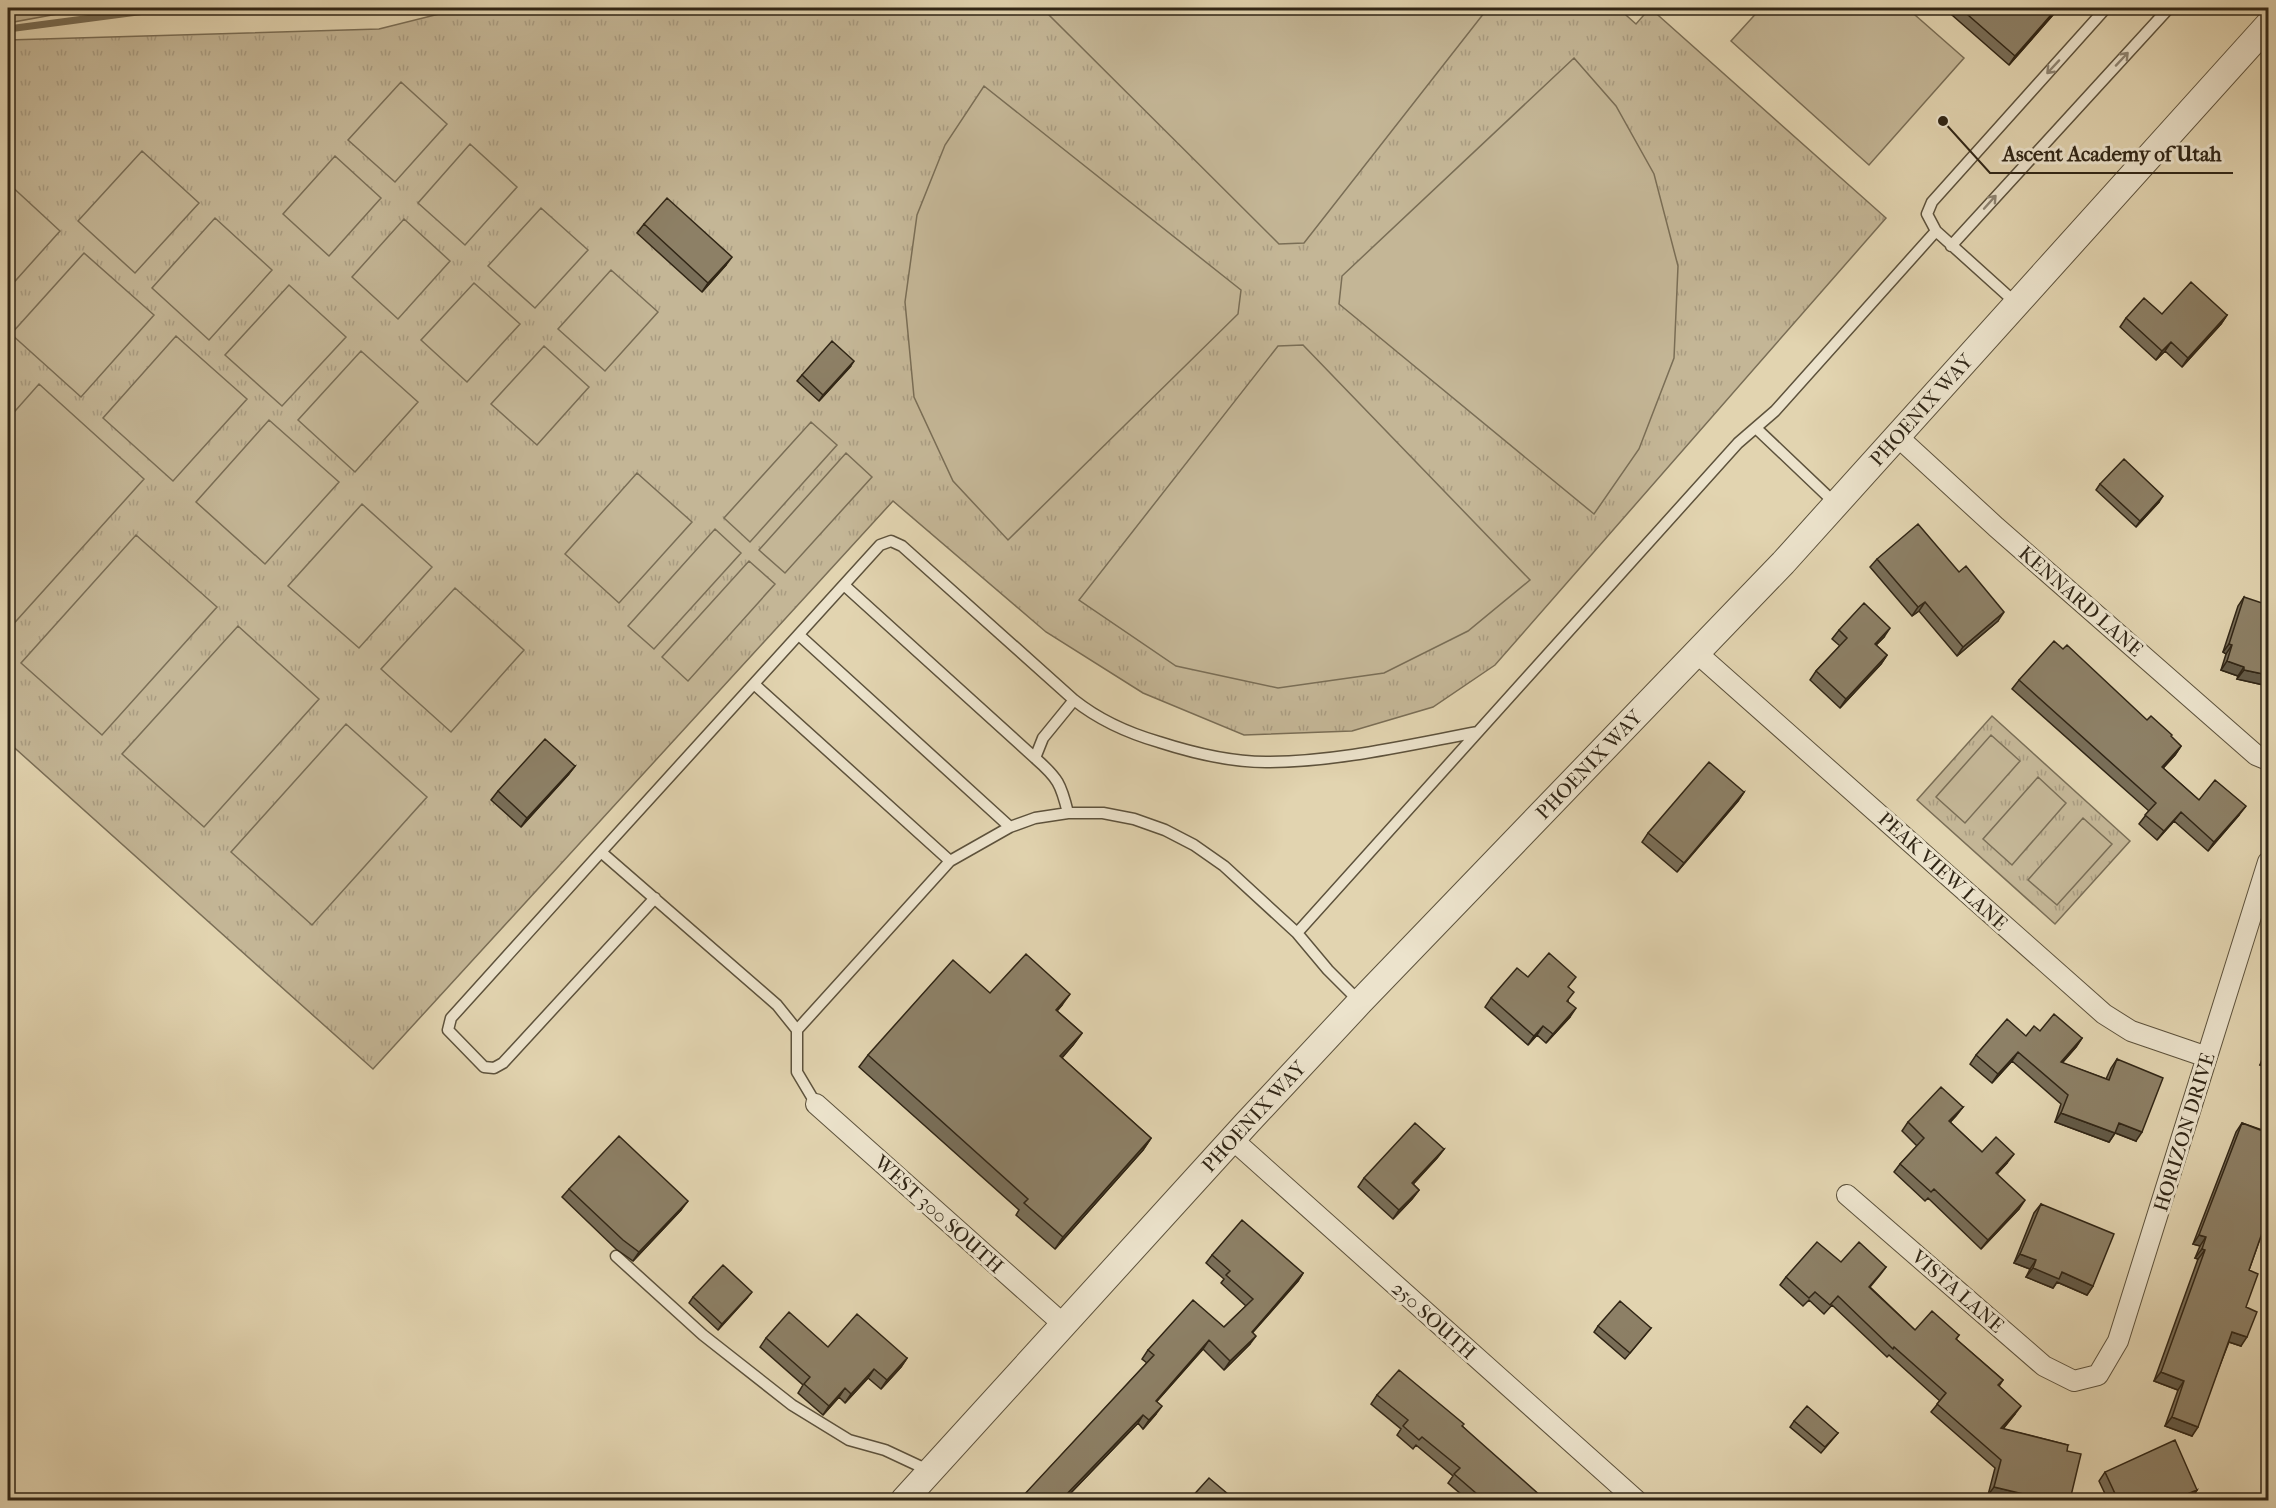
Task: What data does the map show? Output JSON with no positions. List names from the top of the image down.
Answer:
{
  "streets": {
    "street": [
      "PHOENIX WAY",
      "KENNARD LANE",
      "PEAK VIEW LANE",
      "HORIZON DRIVE",
      "WEST 300 SOUTH",
      "VISTA LANE",
      "250 SOUTH"
    ]
  },
  "crossings": [
    ["PHOENIX WAY", "KENNARD LANE"],
    ["PHOENIX WAY", "PEAK VIEW LANE"],
    ["PHOENIX WAY", "WEST 300 SOUTH"],
    ["PHOENIX WAY", "250 SOUTH"],
    ["PEAK VIEW LANE", "HORIZON DRIVE"],
    ["HORIZON DRIVE", "VISTA LANE"]
  ],
  "places": ["Ascent Academy of Utah"]
}
